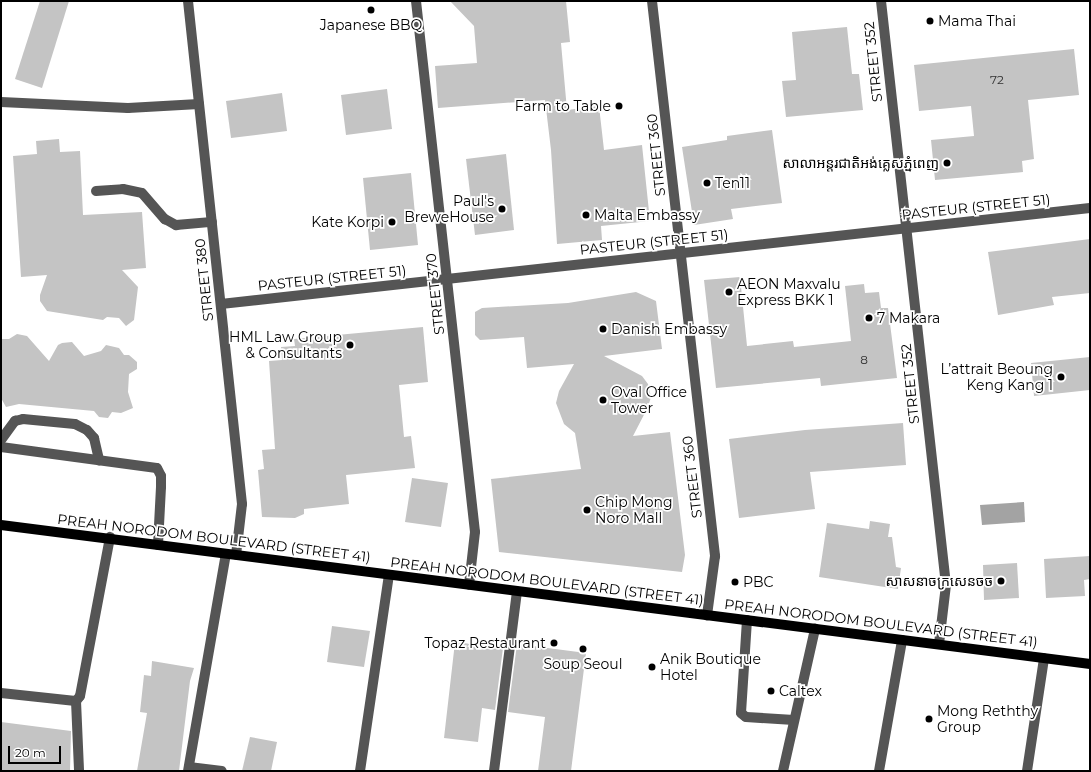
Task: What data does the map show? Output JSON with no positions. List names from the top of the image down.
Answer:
{
  "streets": {
    "main road": ["PREAH NORODOM BOULEVARD (STREET 41)"],
    "street": [
      "STREET 352",
      "STREET 360",
      "PASTEUR (STREET 51)",
      "STREET 380",
      "STREET 370"
    ]
  },
  "crossings": [
    ["STREET 352", "PASTEUR (STREET 51)"],
    ["STREET 352", "PREAH NORODOM BOULEVARD (STREET 41)"],
    ["STREET 360", "PASTEUR (STREET 51)"],
    ["STREET 360", "PREAH NORODOM BOULEVARD (STREET 41)"],
    ["PASTEUR (STREET 51)", "STREET 380"],
    ["PASTEUR (STREET 51)", "STREET 370"],
    ["STREET 380", "PREAH NORODOM BOULEVARD (STREET 41)"],
    ["STREET 370", "PREAH NORODOM BOULEVARD (STREET 41)"]
  ],
  "places": [
    "Japanese BBQ",
    "Mama Thai",
    "Farm to Table",
    "សាលាអន្តរជាតិអង់គ្លេសភ្នំពេញ",
    "Ten11",
    "Paul's BreweHouse",
    "Malta Embassy",
    "Kate Korpi",
    "AEON Maxvalu Express BKK 1",
    "7 Makara",
    "Danish Embassy",
    "HML Law Group & Consultants",
    "L’attrait Beoung Keng Kang 1",
    "Oval Office Tower",
    "Chip Mong Noro Mall",
    "សាសនាចក្រសេនចច",
    "PBC",
    "Topaz Restaurant",
    "Soup Seoul",
    "Anik Boutique Hotel",
    "Caltex",
    "Mong Reththy Group"
  ],
  "house_numbers": ["72", "8"],
  "scale_bar": "20 m"
}
